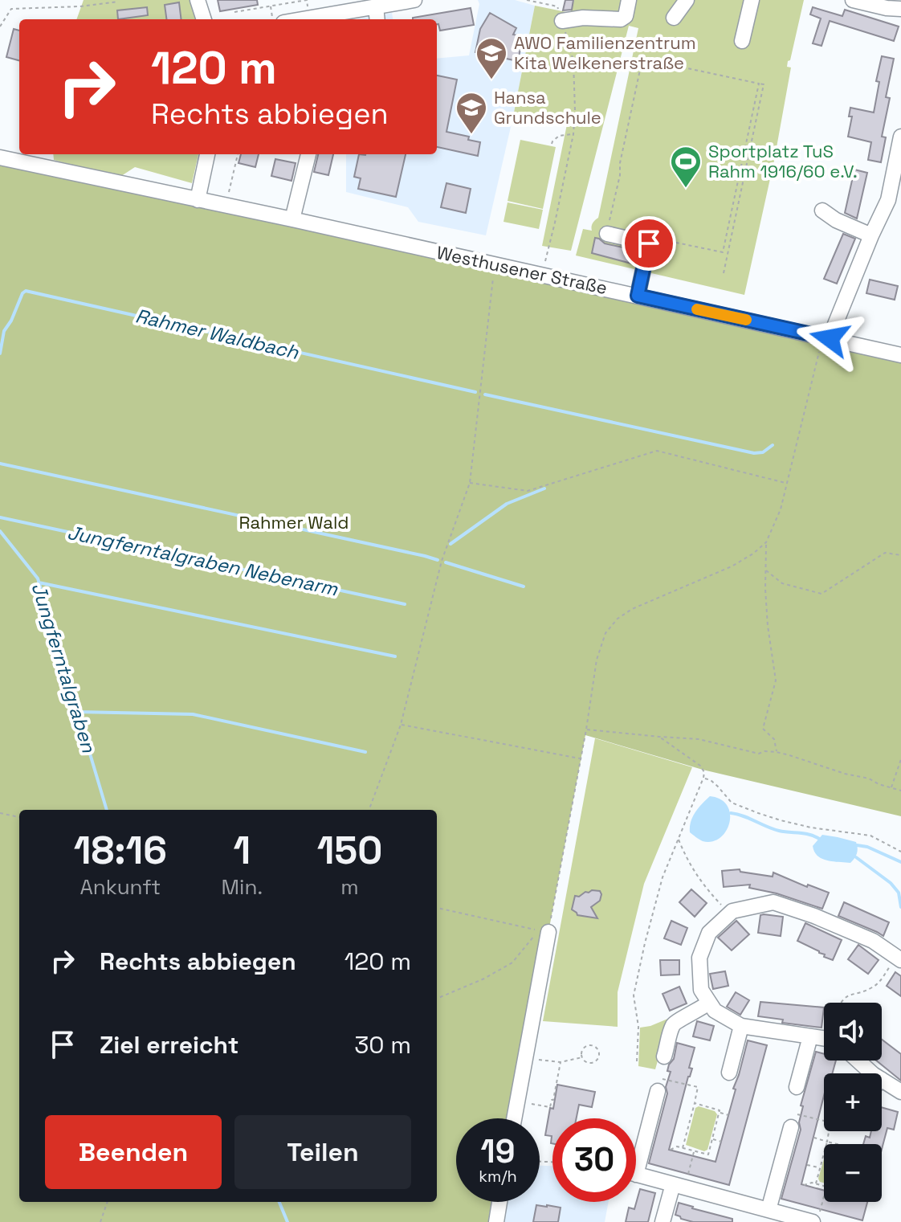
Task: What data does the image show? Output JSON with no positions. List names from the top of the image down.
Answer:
{
  "streets": {
    "street": ["Westhusener Straße"]
  },
  "water": ["Rahmer Waldbach", "Jungferntalgraben Nebenarm", "Jungferntalgraben"],
  "parks": ["Rahmer Wald"],
  "places": {
    "school or university": ["AWO Familienzentrum Kita Welkenerstraße", "Hansa Grundschule"],
    "sports": ["Sportplatz TuS Rahm 1916/60 e.V."]
  },
  "page": {
    "turn": ["120 m", "Rechts abbiegen"],
    "eta": [
      "18:16",
      "Ankunft",
      "1",
      "Min.",
      "150",
      "m"
    ],
    "list": [
      {
        "name": "Rechts abbiegen",
        "value": "120 m"
      },
      {
        "name": "Ziel erreicht",
        "value": "30 m"
      }
    ],
    "map_buttons": ["+", "−"],
    "buttons": ["Beenden", "Teilen"],
    "speed": "19 km/h",
    "limit": "30"
  }
}
